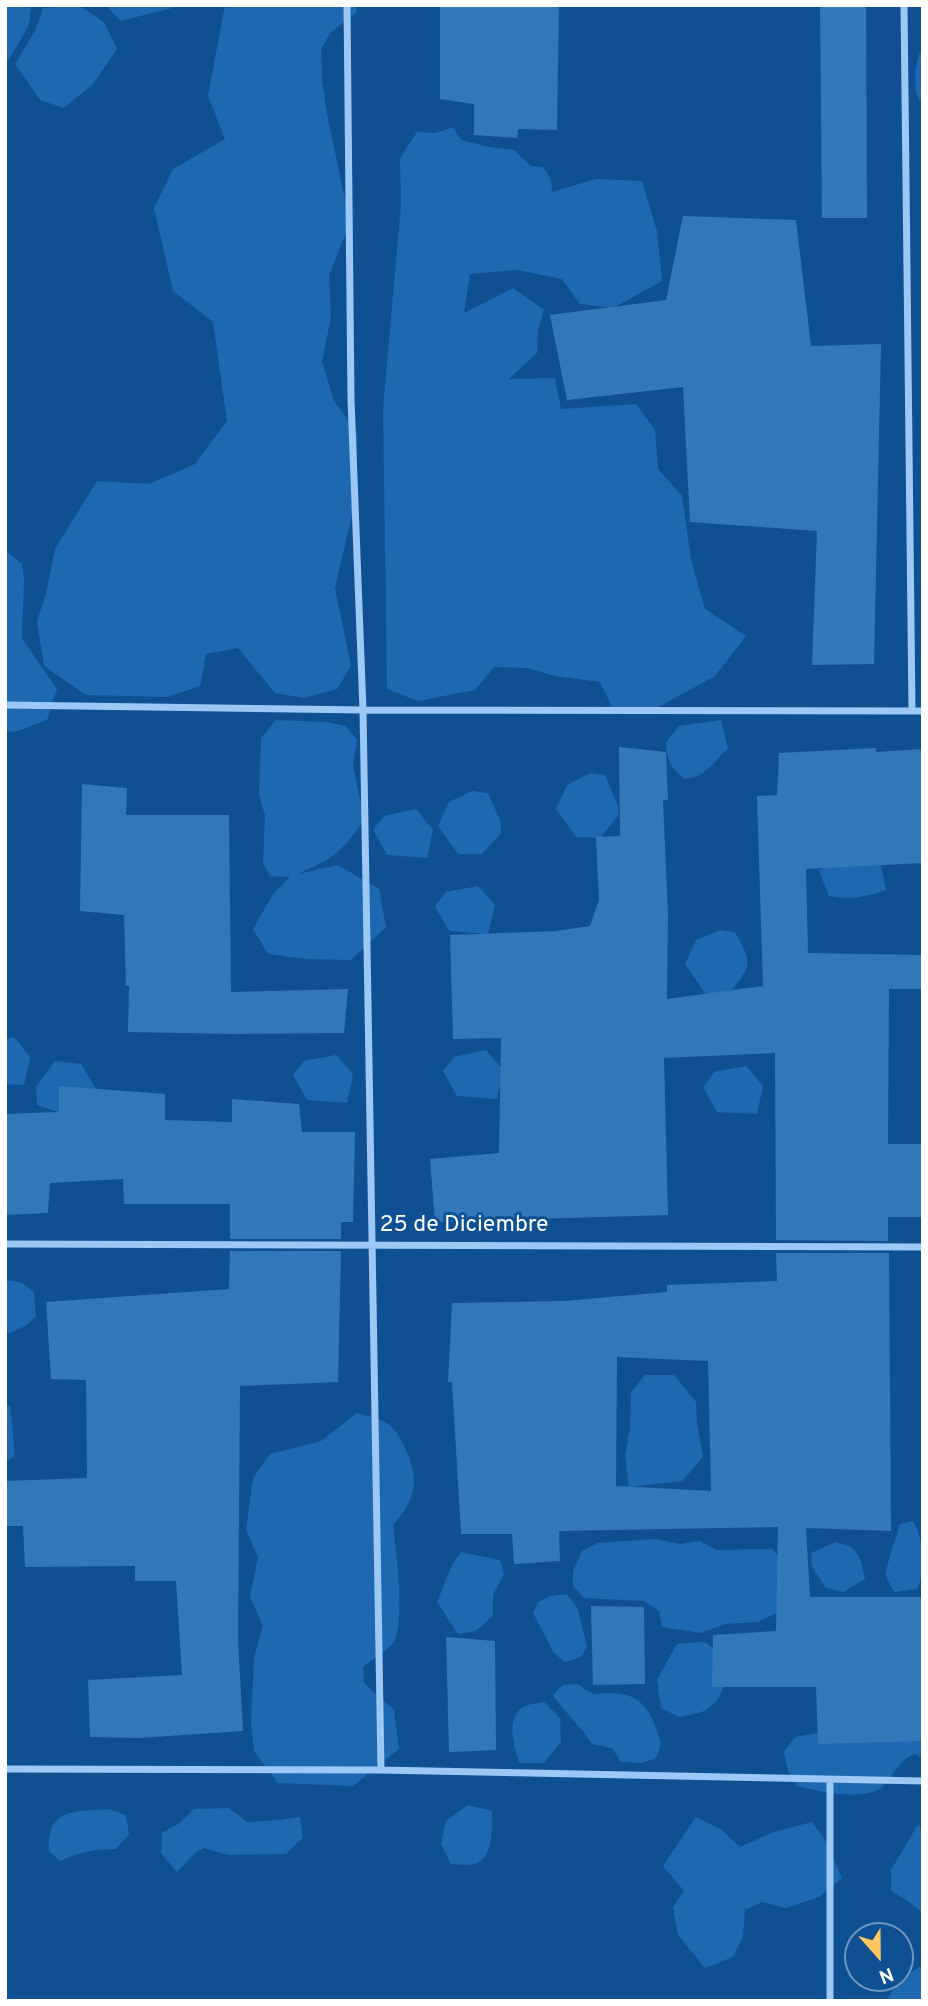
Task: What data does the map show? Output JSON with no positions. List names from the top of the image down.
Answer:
{
  "streets": {
    "street": ["25 de Diciembre"]
  },
  "north": "bottom"
}
